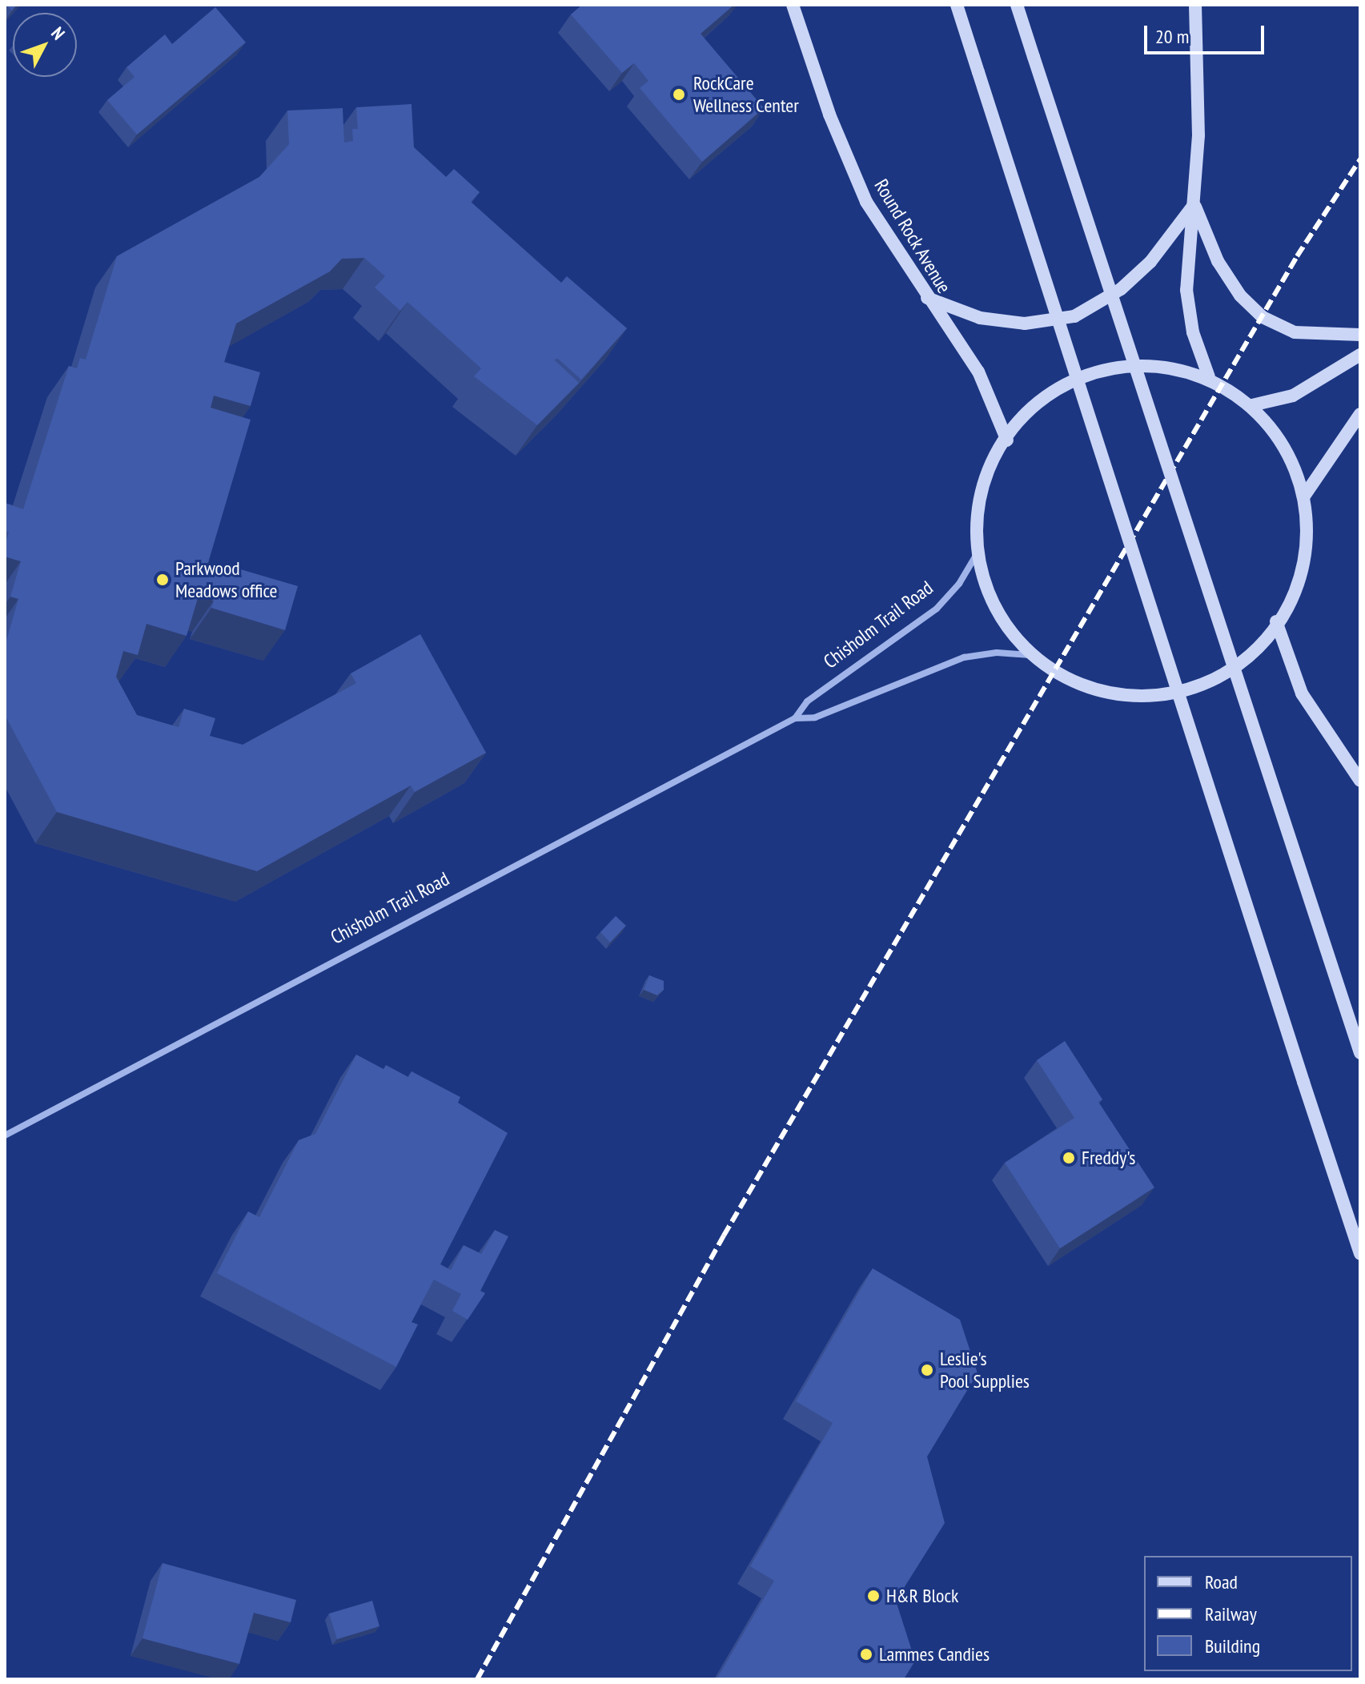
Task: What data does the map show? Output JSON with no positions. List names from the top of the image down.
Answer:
{
  "streets": {
    "main road": ["Round Rock Avenue"],
    "street": ["Chisholm Trail Road"]
  },
  "places": [
    "RockCare Wellness Center",
    "Parkwood Meadows office",
    "Freddy's",
    "Leslie's Pool Supplies",
    "H&R Block",
    "Lammes Candies"
  ],
  "legend": ["Road", "Railway", "Building"],
  "scale_bar": "20 m",
  "north": "top right"
}
